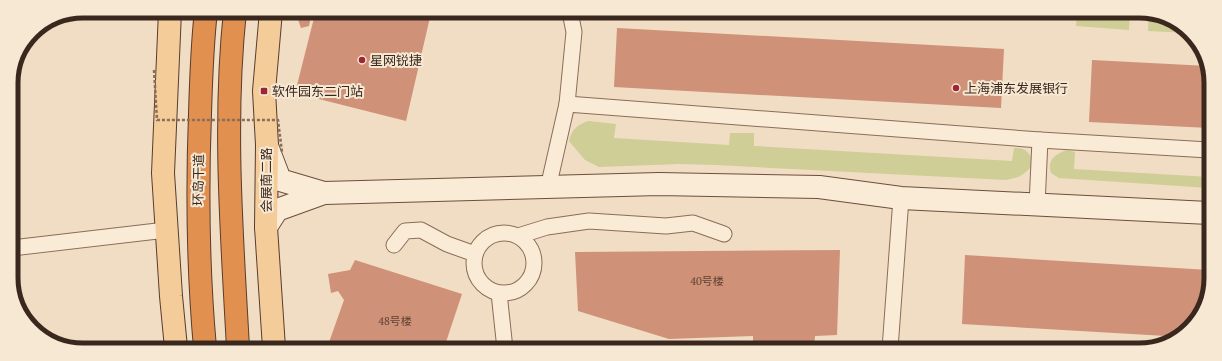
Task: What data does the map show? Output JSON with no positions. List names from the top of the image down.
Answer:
{
  "streets": {
    "highway": ["环岛干道"],
    "main road": ["会展南二路"]
  },
  "places": {
    "other": ["星网锐捷", "上海浦东发展银行"],
    "transit": ["软件园东二门站"]
  },
  "house_numbers": ["40号楼", "48号楼"]
}
